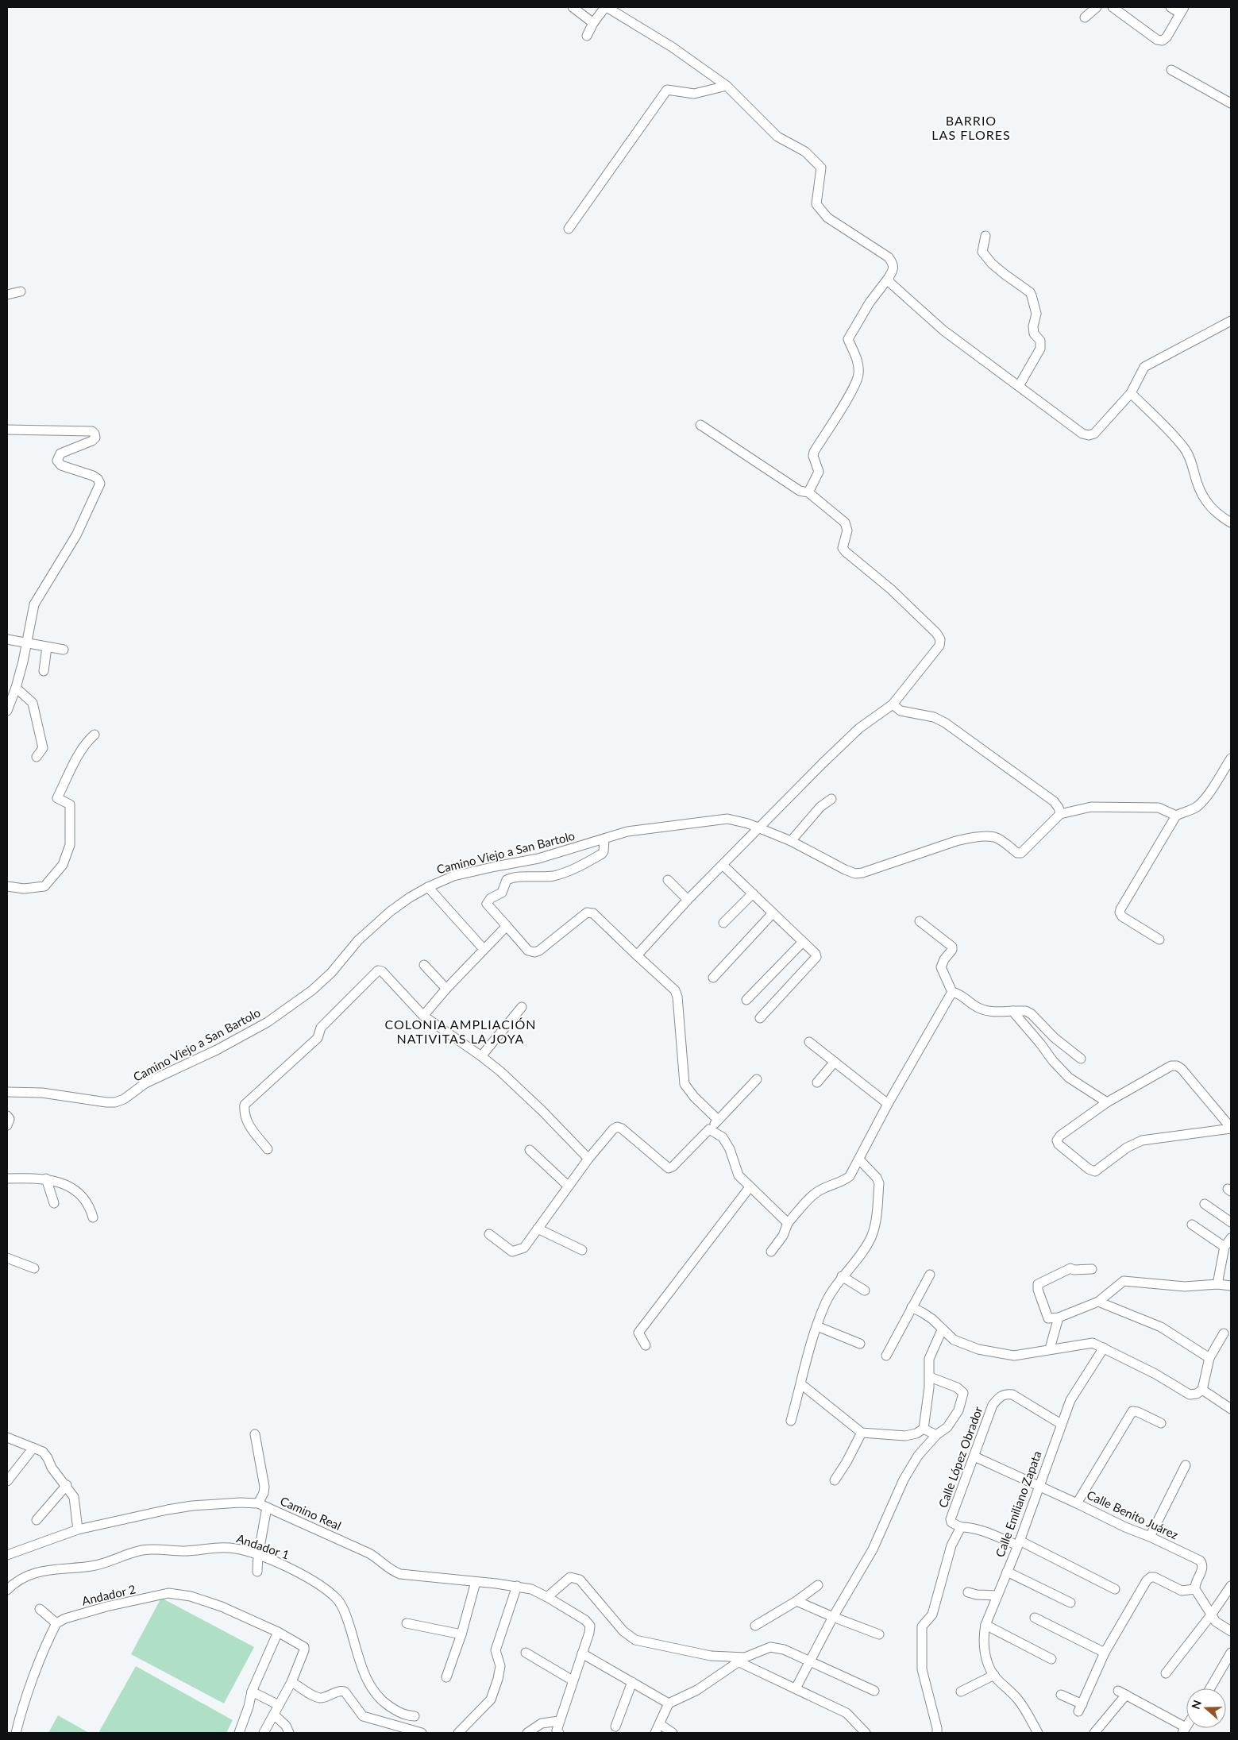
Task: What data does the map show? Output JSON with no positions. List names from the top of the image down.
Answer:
{
  "streets": {
    "street": [
      "Camino Viejo a San Bartolo",
      "Calle López Obrador",
      "Calle Emiliano Zapata",
      "Camino Real",
      "Calle Benito Juárez",
      "Andador 1",
      "Andador 2"
    ]
  },
  "crossings": [
    ["Calle López Obrador", "Calle Emiliano Zapata"],
    ["Calle López Obrador", "Calle Benito Juárez"],
    ["Calle Emiliano Zapata", "Calle Benito Juárez"]
  ],
  "districts": ["BARRIO LAS FLORES", "COLONIA AMPLIACIÓN NATIVITAS LA JOYA"],
  "north": "left"
}
